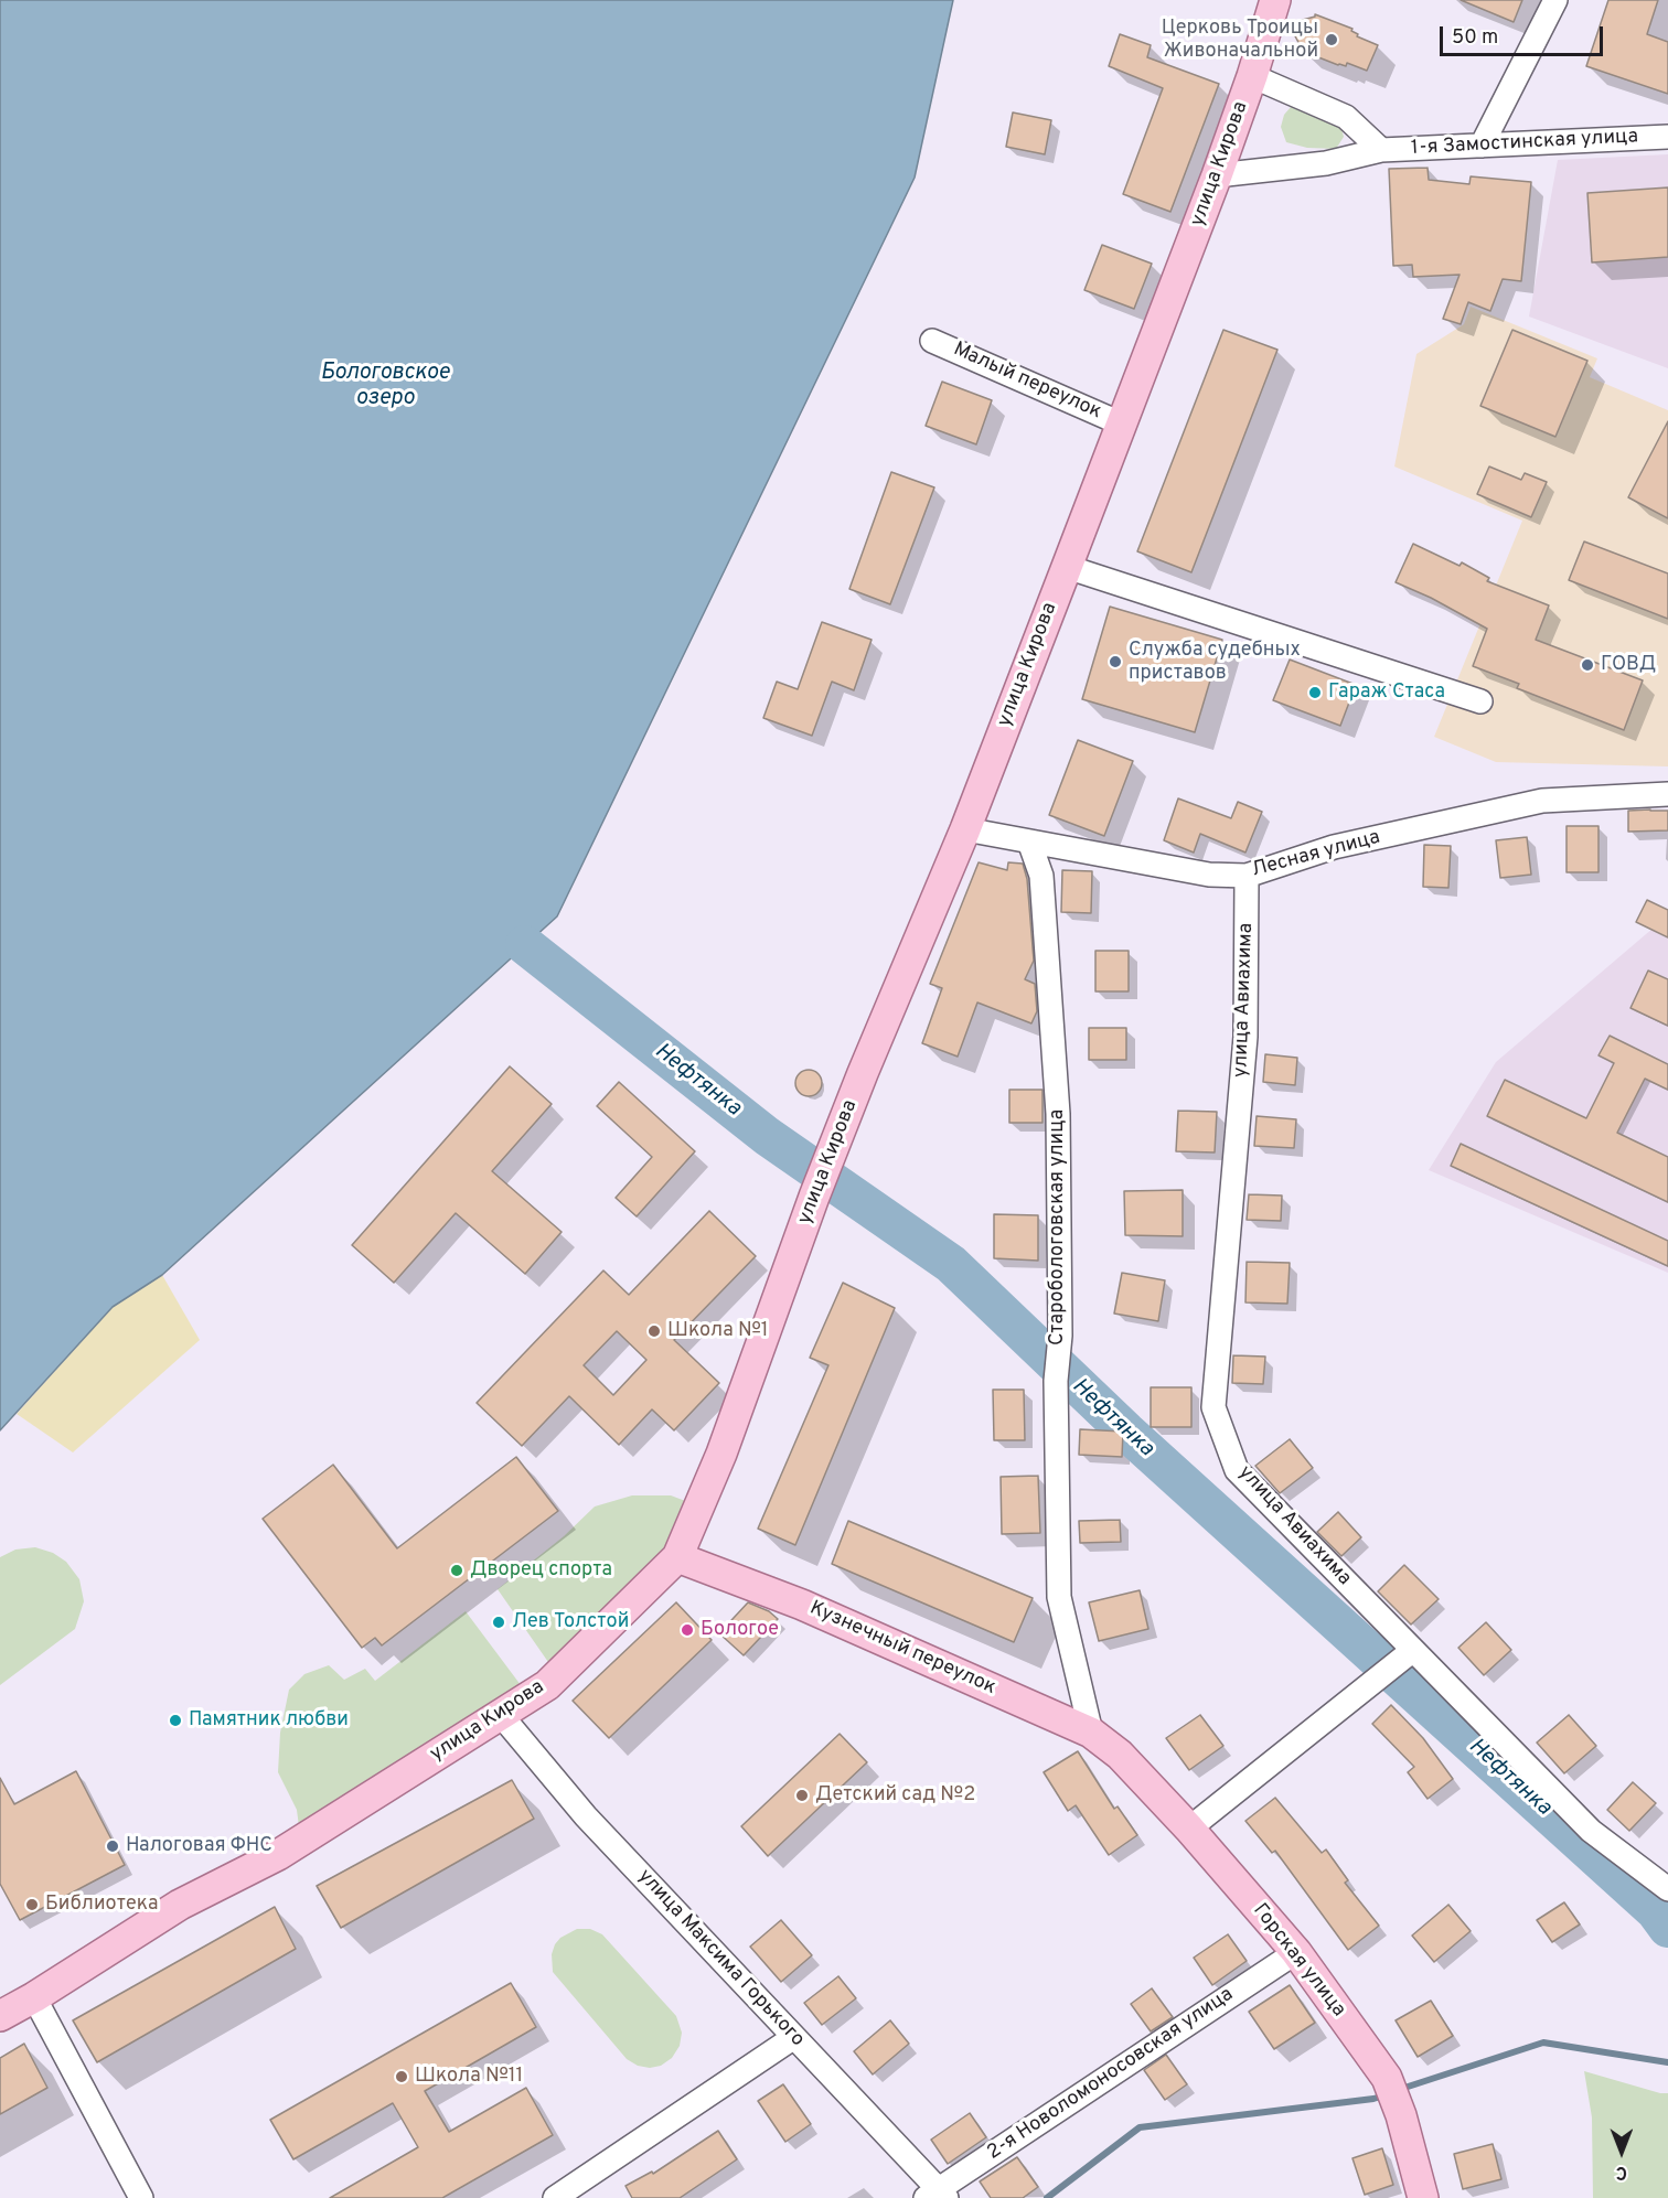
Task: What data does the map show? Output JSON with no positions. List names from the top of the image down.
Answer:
{
  "streets": {
    "main road": ["улица Кирова", "Кузнечный переулок", "Горская улица"],
    "street": [
      "1-я Замостинская улица",
      "Малый переулок",
      "Лесная улица",
      "улица Авиахима",
      "Старобологовская улица",
      "улица Максима Горького",
      "2-я Новоломоносовская улица"
    ]
  },
  "crossings": [
    ["1-я Замостинская улица", "улица Кирова"],
    ["улица Кирова", "Малый переулок"],
    ["улица Кирова", "Лесная улица"],
    ["улица Кирова", "Кузнечный переулок"],
    ["улица Кирова", "улица Максима Горького"],
    ["Лесная улица", "улица Авиахима"],
    ["Лесная улица", "Старобологовская улица"],
    ["Старобологовская улица", "Кузнечный переулок"],
    ["Кузнечный переулок", "Горская улица"],
    ["улица Максима Горького", "2-я Новоломоносовская улица"],
    ["Горская улица", "2-я Новоломоносовская улица"]
  ],
  "water": ["Бологовское озеро", "Нефтянка"],
  "places": [
    "Церковь Троицы Живоначальной",
    "Служба судебных приставов",
    "ГОВД",
    "Гараж Стаса",
    "Школа №1",
    "Дворец спорта",
    "Лев Толстой",
    "Бологое",
    "Памятник любви",
    "Детский сад №2",
    "Налоговая ФНС",
    "Библиотека",
    "Школа №11"
  ],
  "scale_bar": "50 m",
  "north": "bottom"
}
